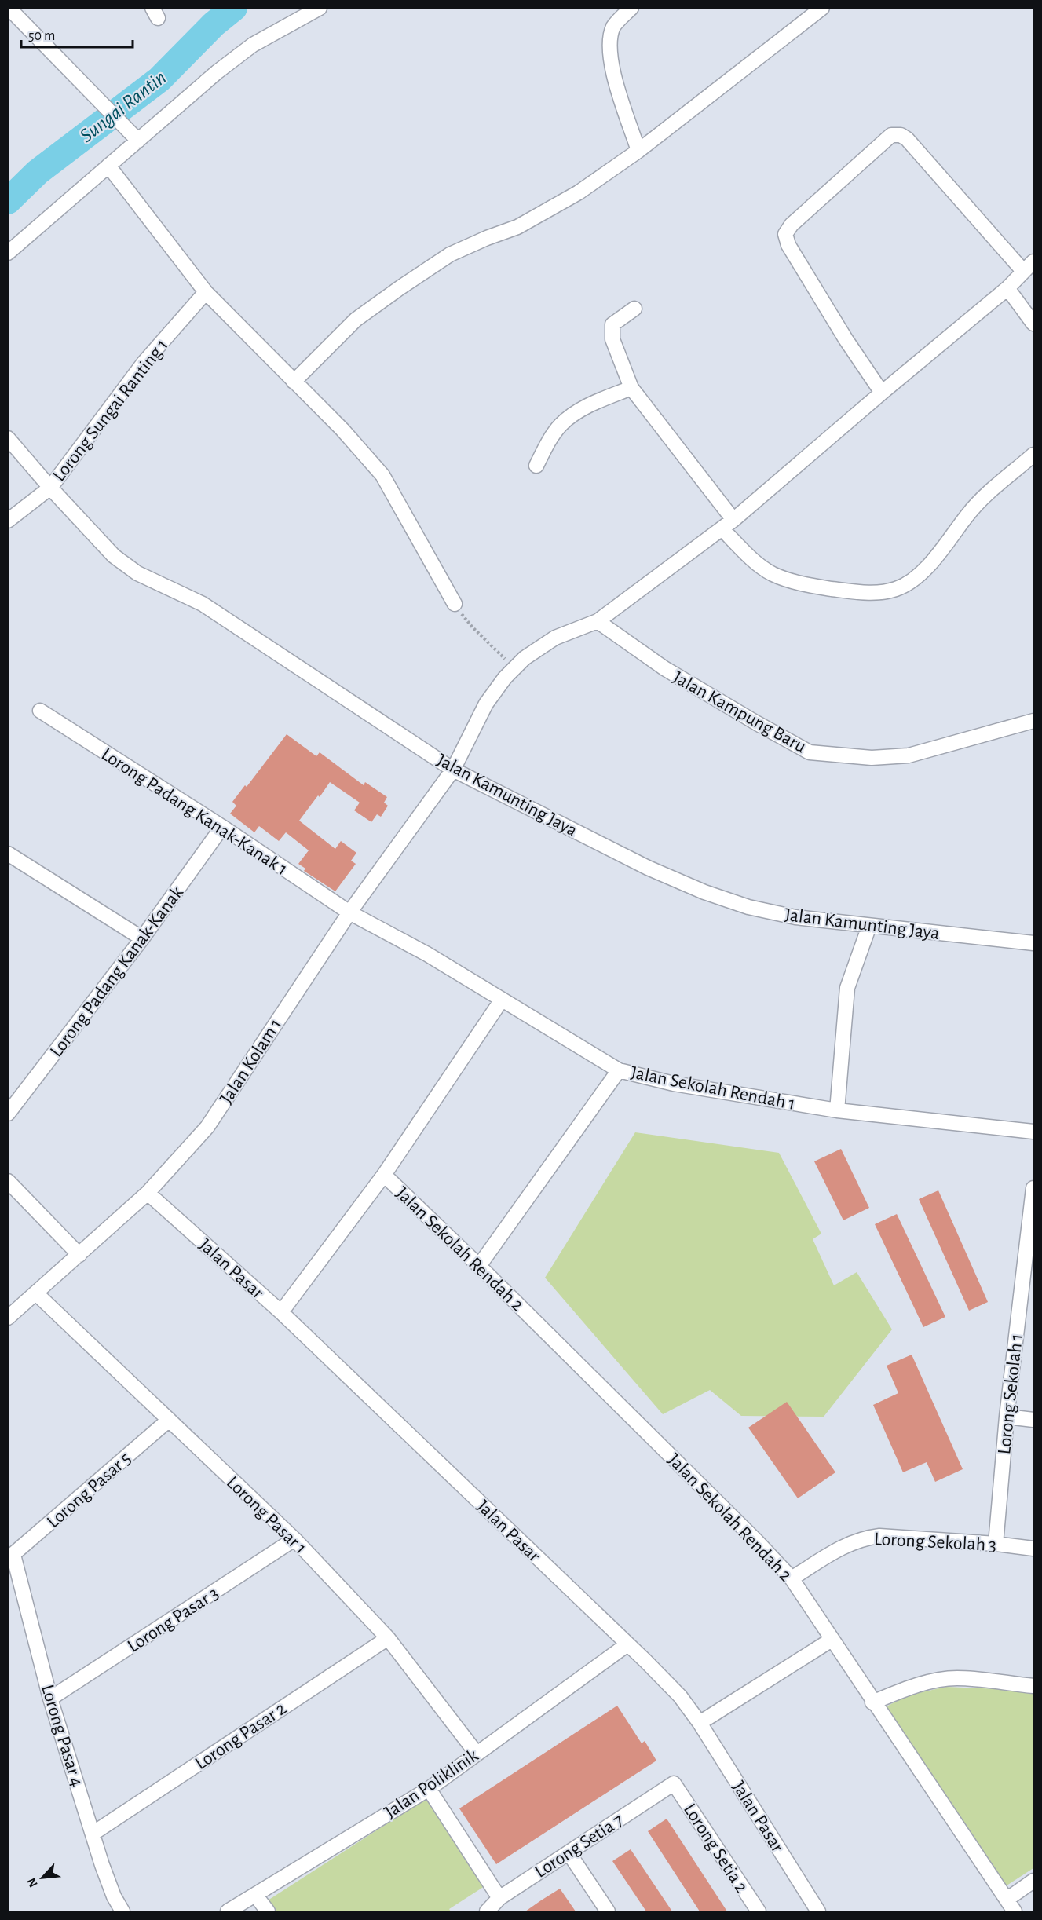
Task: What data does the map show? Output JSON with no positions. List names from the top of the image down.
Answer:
{
  "streets": {
    "street": [
      "Lorong Sungai Ranting 1",
      "Jalan Kampung Baru",
      "Jalan Kamunting Jaya",
      "Lorong Padang Kanak-Kanak 1",
      "Lorong Padang Kanak-Kanak",
      "Jalan Kolam 1",
      "Jalan Sekolah Rendah 1",
      "Jalan Sekolah Rendah 2",
      "Jalan Pasar",
      "Lorong Sekolah 1",
      "Lorong Pasar 5",
      "Lorong Pasar 1",
      "Lorong Sekolah 3",
      "Lorong Pasar 3",
      "Lorong Pasar 4",
      "Lorong Pasar 2",
      "Jalan Poliklinik",
      "Lorong Setia 7",
      "Lorong Setia 2"
    ]
  },
  "crossings": [
    ["Lorong Sungai Ranting 1", "Jalan Kamunting Jaya"],
    ["Jalan Kampung Baru", "Jalan Kolam 1"],
    ["Jalan Kamunting Jaya", "Jalan Kolam 1"],
    ["Lorong Padang Kanak-Kanak 1", "Lorong Padang Kanak-Kanak"],
    ["Lorong Padang Kanak-Kanak 1", "Jalan Kolam 1"],
    ["Lorong Padang Kanak-Kanak 1", "Jalan Sekolah Rendah 1"],
    ["Jalan Kolam 1", "Jalan Sekolah Rendah 1"],
    ["Jalan Kolam 1", "Jalan Pasar"],
    ["Jalan Kolam 1", "Lorong Pasar 1"],
    ["Jalan Sekolah Rendah 2", "Lorong Sekolah 3"],
    ["Jalan Pasar", "Jalan Poliklinik"],
    ["Lorong Sekolah 1", "Lorong Sekolah 3"],
    ["Lorong Pasar 5", "Lorong Pasar 1"],
    ["Lorong Pasar 5", "Lorong Pasar 4"],
    ["Lorong Pasar 1", "Lorong Pasar 3"],
    ["Lorong Pasar 1", "Lorong Pasar 2"],
    ["Lorong Pasar 1", "Jalan Poliklinik"],
    ["Lorong Pasar 3", "Lorong Pasar 4"],
    ["Lorong Pasar 4", "Lorong Pasar 2"],
    ["Lorong Setia 7", "Lorong Setia 2"]
  ],
  "water": ["Sungai Rantin"],
  "scale_bar": "50 m",
  "north": "bottom left"
}
